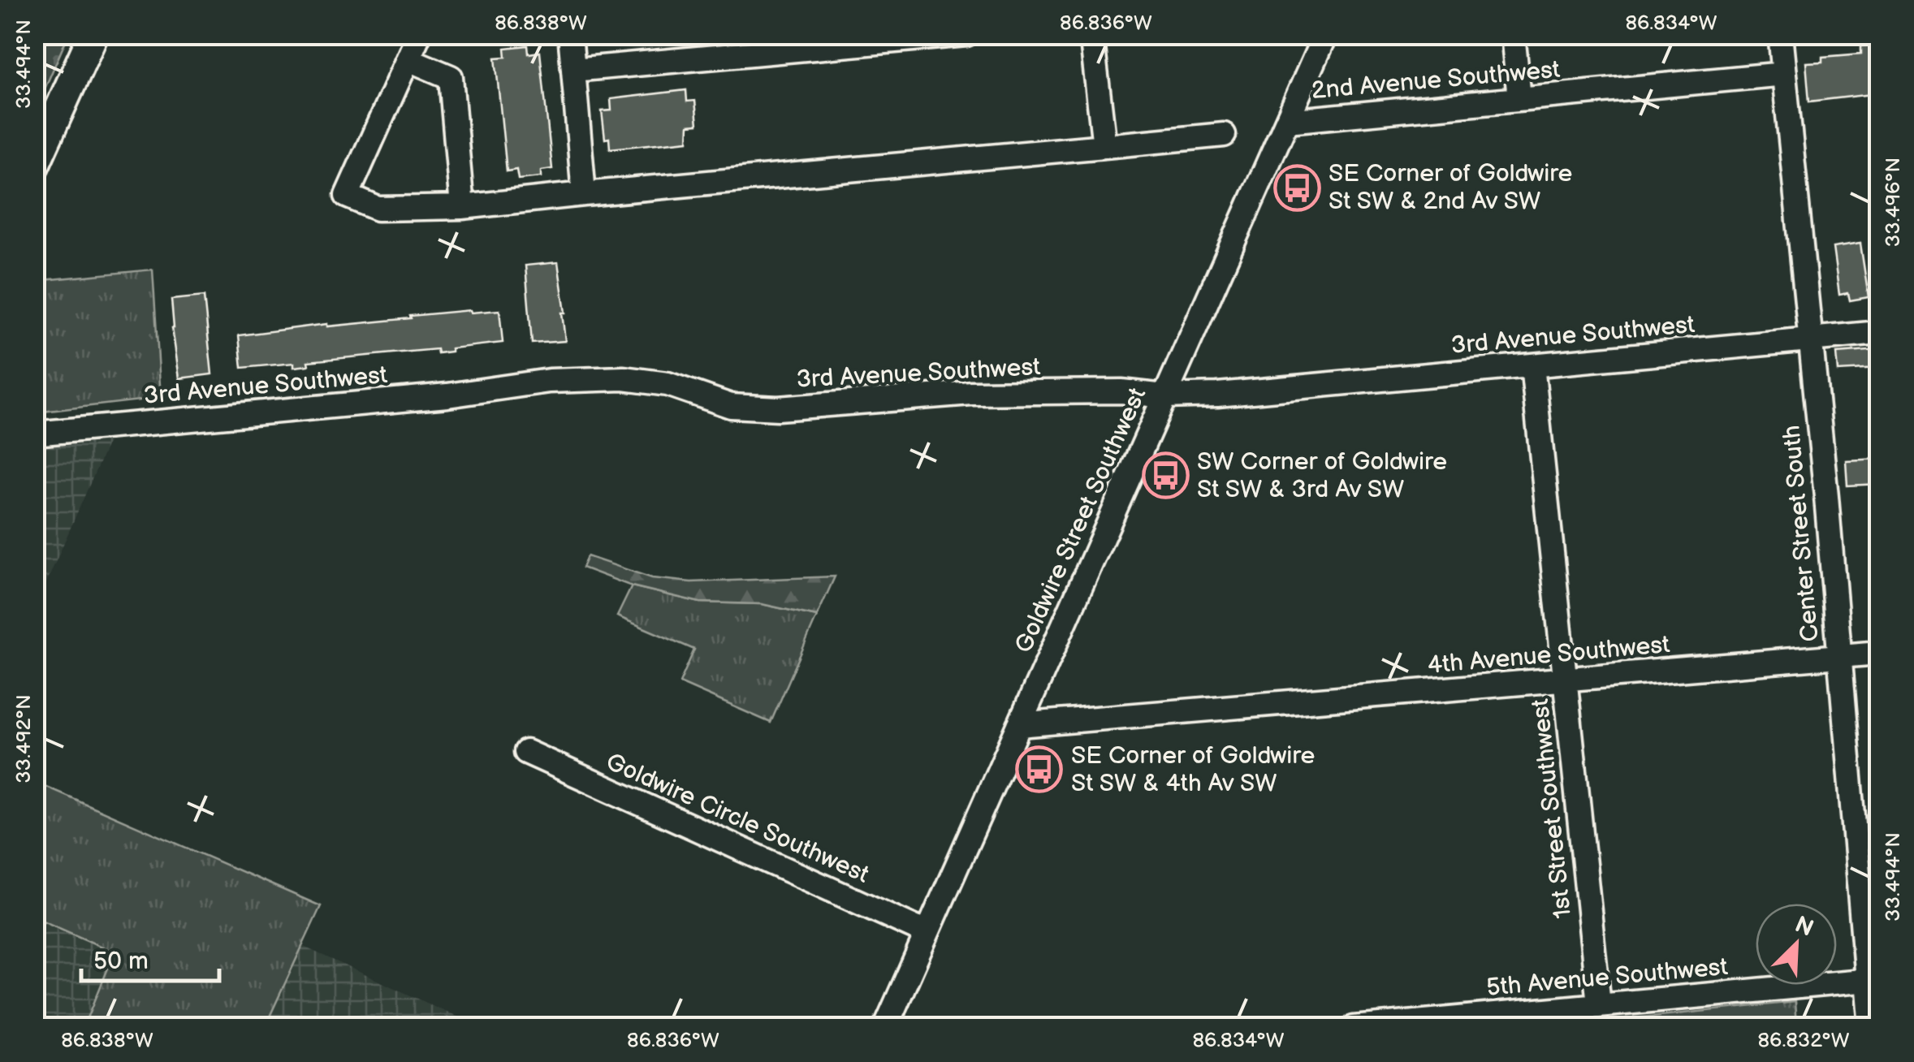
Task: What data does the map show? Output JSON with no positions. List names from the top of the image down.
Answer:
{
  "streets": {
    "street": [
      "2nd Avenue Southwest",
      "3rd Avenue Southwest",
      "Goldwire Street Southwest",
      "Center Street South",
      "4th Avenue Southwest",
      "1st Street Southwest",
      "Goldwire Circle Southwest",
      "5th Avenue Southwest"
    ]
  },
  "crossings": [
    ["2nd Avenue Southwest", "Goldwire Street Southwest"],
    ["2nd Avenue Southwest", "Center Street South"],
    ["3rd Avenue Southwest", "Goldwire Street Southwest"],
    ["3rd Avenue Southwest", "Center Street South"],
    ["3rd Avenue Southwest", "1st Street Southwest"],
    ["Goldwire Street Southwest", "4th Avenue Southwest"],
    ["Goldwire Street Southwest", "Goldwire Circle Southwest"],
    ["Center Street South", "4th Avenue Southwest"],
    ["Center Street South", "5th Avenue Southwest"],
    ["4th Avenue Southwest", "1st Street Southwest"],
    ["1st Street Southwest", "5th Avenue Southwest"]
  ],
  "places": {
    "bus stop": ["SE Corner of Goldwire St SW & 2nd Av SW", "SW Corner of Goldwire St SW & 3rd Av SW", "SE Corner of Goldwire St SW & 4th Av SW"]
  },
  "scale_bar": "50 m",
  "north": "top right",
  "coordinates": [
    "86.838°W",
    "86.836°W",
    "86.834°W",
    "33.494°N",
    "33.496°N",
    "33.492°N",
    "86.832°W"
  ]
}
